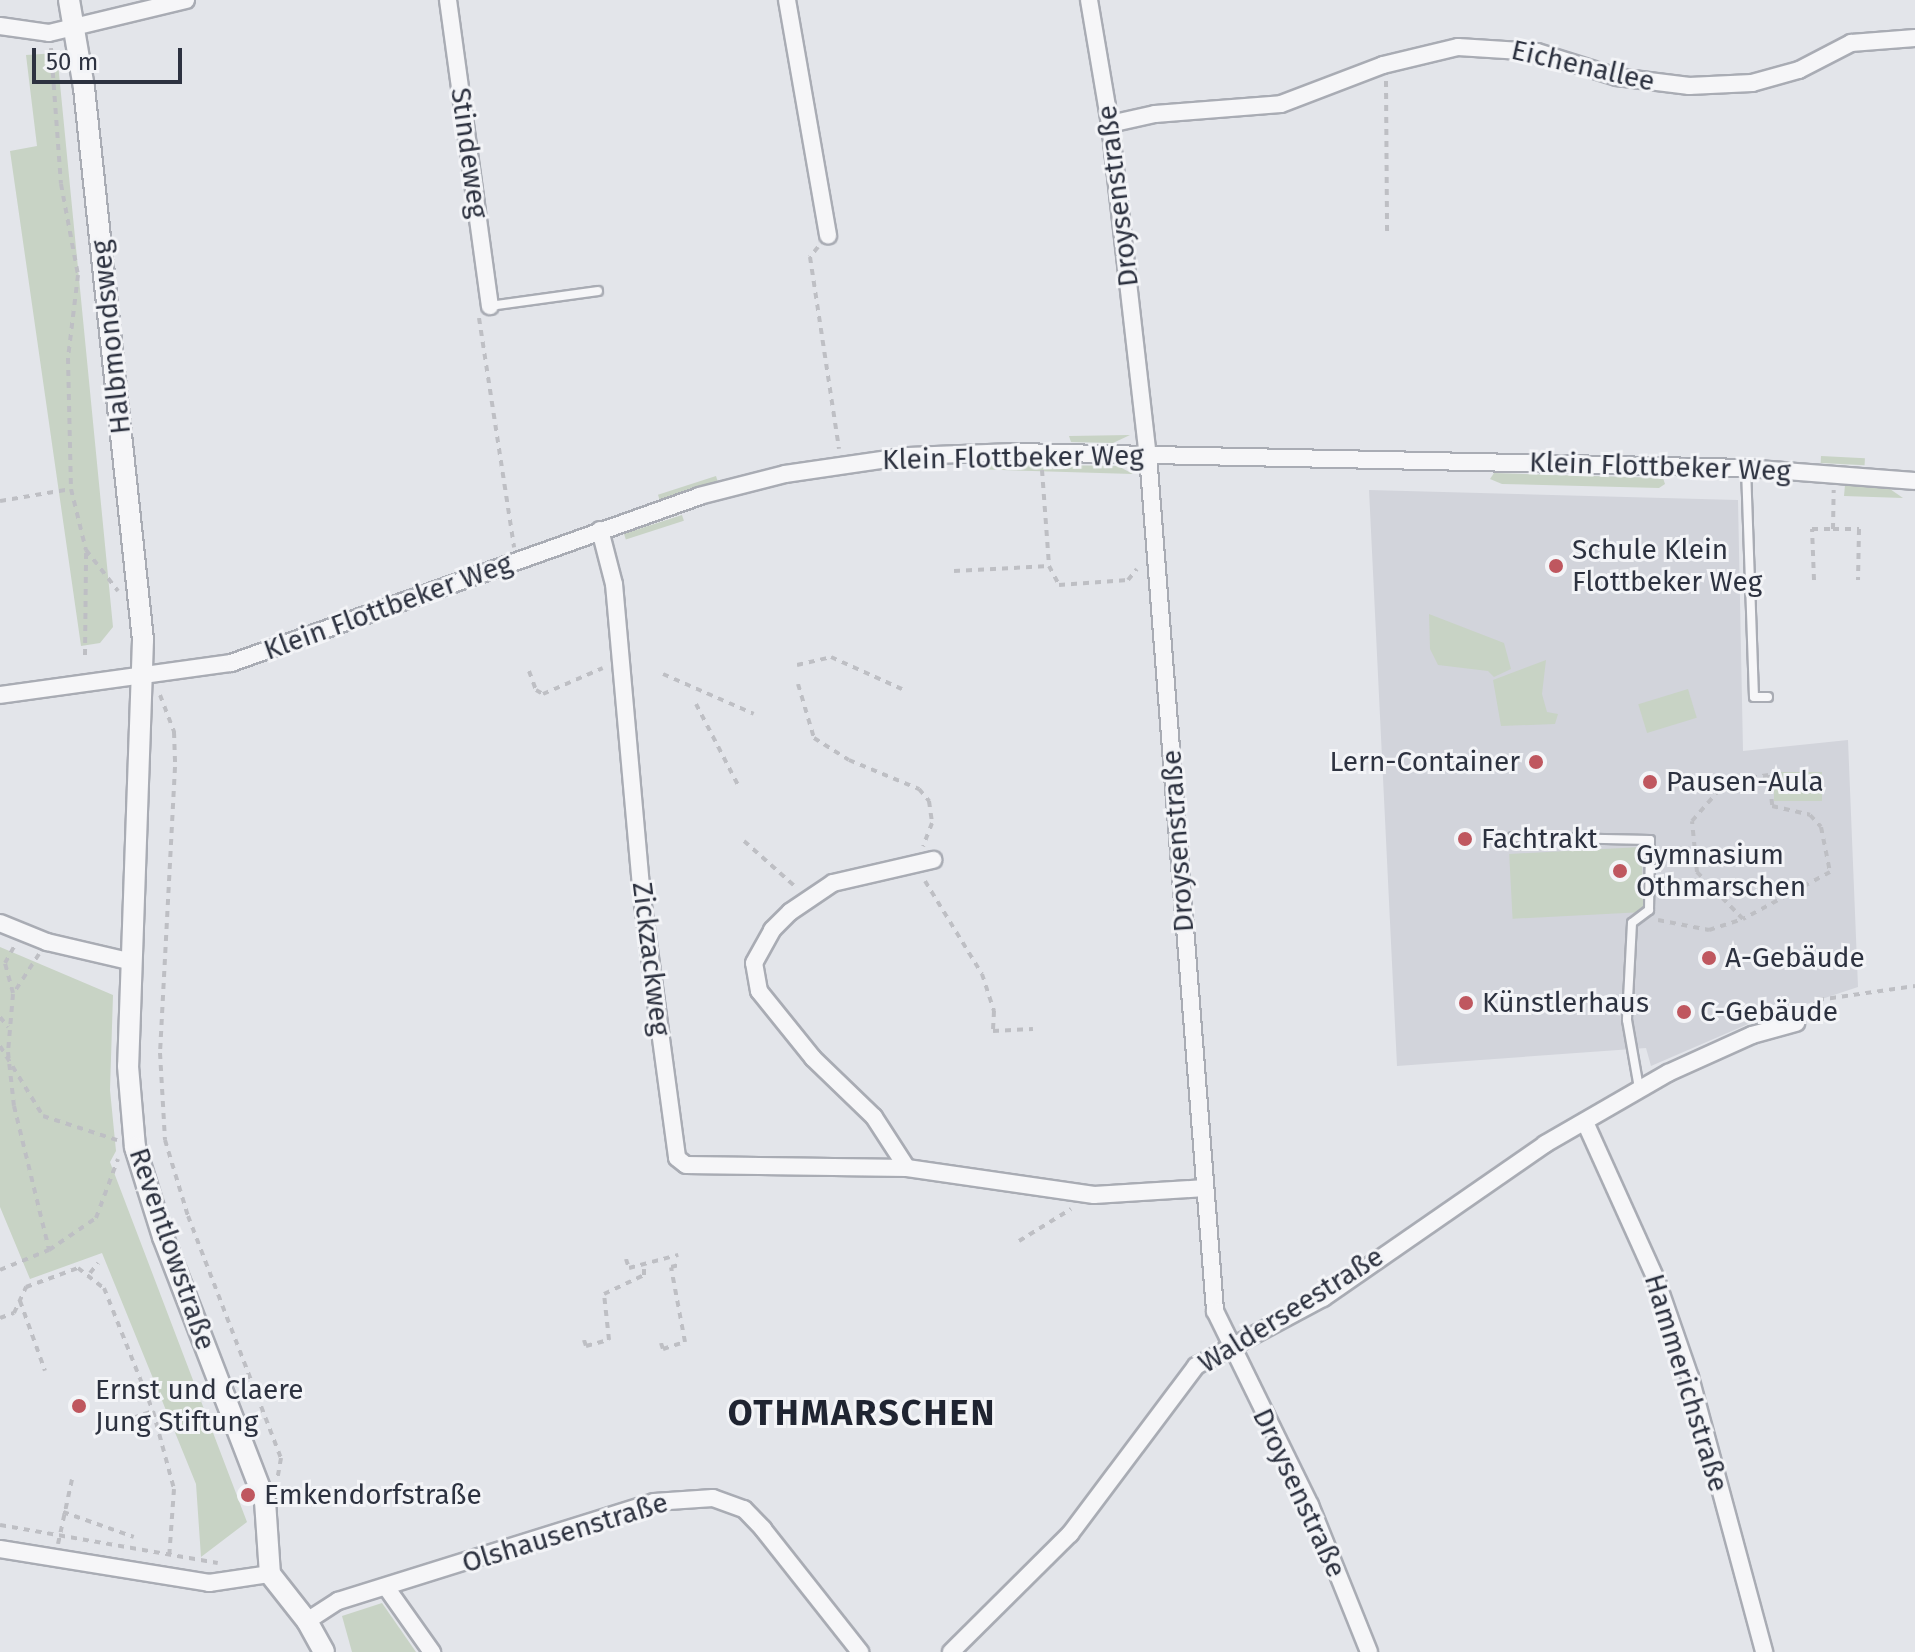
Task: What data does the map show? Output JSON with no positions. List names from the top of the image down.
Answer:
{
  "streets": {
    "street": [
      "Eichenallee",
      "Stindeweg",
      "Droysenstraße",
      "Halbmondsweg",
      "Klein Flottbeker Weg",
      "Zickzackweg",
      "Reventlowstraße",
      "Walderseestraße",
      "Hammerichstraße",
      "Olshausenstraße"
    ]
  },
  "crossings": [
    ["Eichenallee", "Droysenstraße"],
    ["Droysenstraße", "Klein Flottbeker Weg"],
    ["Droysenstraße", "Zickzackweg"],
    ["Droysenstraße", "Walderseestraße"],
    ["Halbmondsweg", "Klein Flottbeker Weg"],
    ["Halbmondsweg", "Reventlowstraße"],
    ["Klein Flottbeker Weg", "Zickzackweg"],
    ["Klein Flottbeker Weg", "Reventlowstraße"],
    ["Walderseestraße", "Hammerichstraße"]
  ],
  "districts": ["OTHMARSCHEN"],
  "places": [
    "Schule Klein Flottbeker Weg",
    "Lern-Container",
    "Pausen-Aula",
    "Fachtrakt",
    "Gymnasium Othmarschen",
    "A-Gebäude",
    "Künstlerhaus",
    "C-Gebäude",
    "Ernst und Claere Jung Stiftung",
    "Emkendorfstraße"
  ],
  "scale_bar": "50 m"
}
